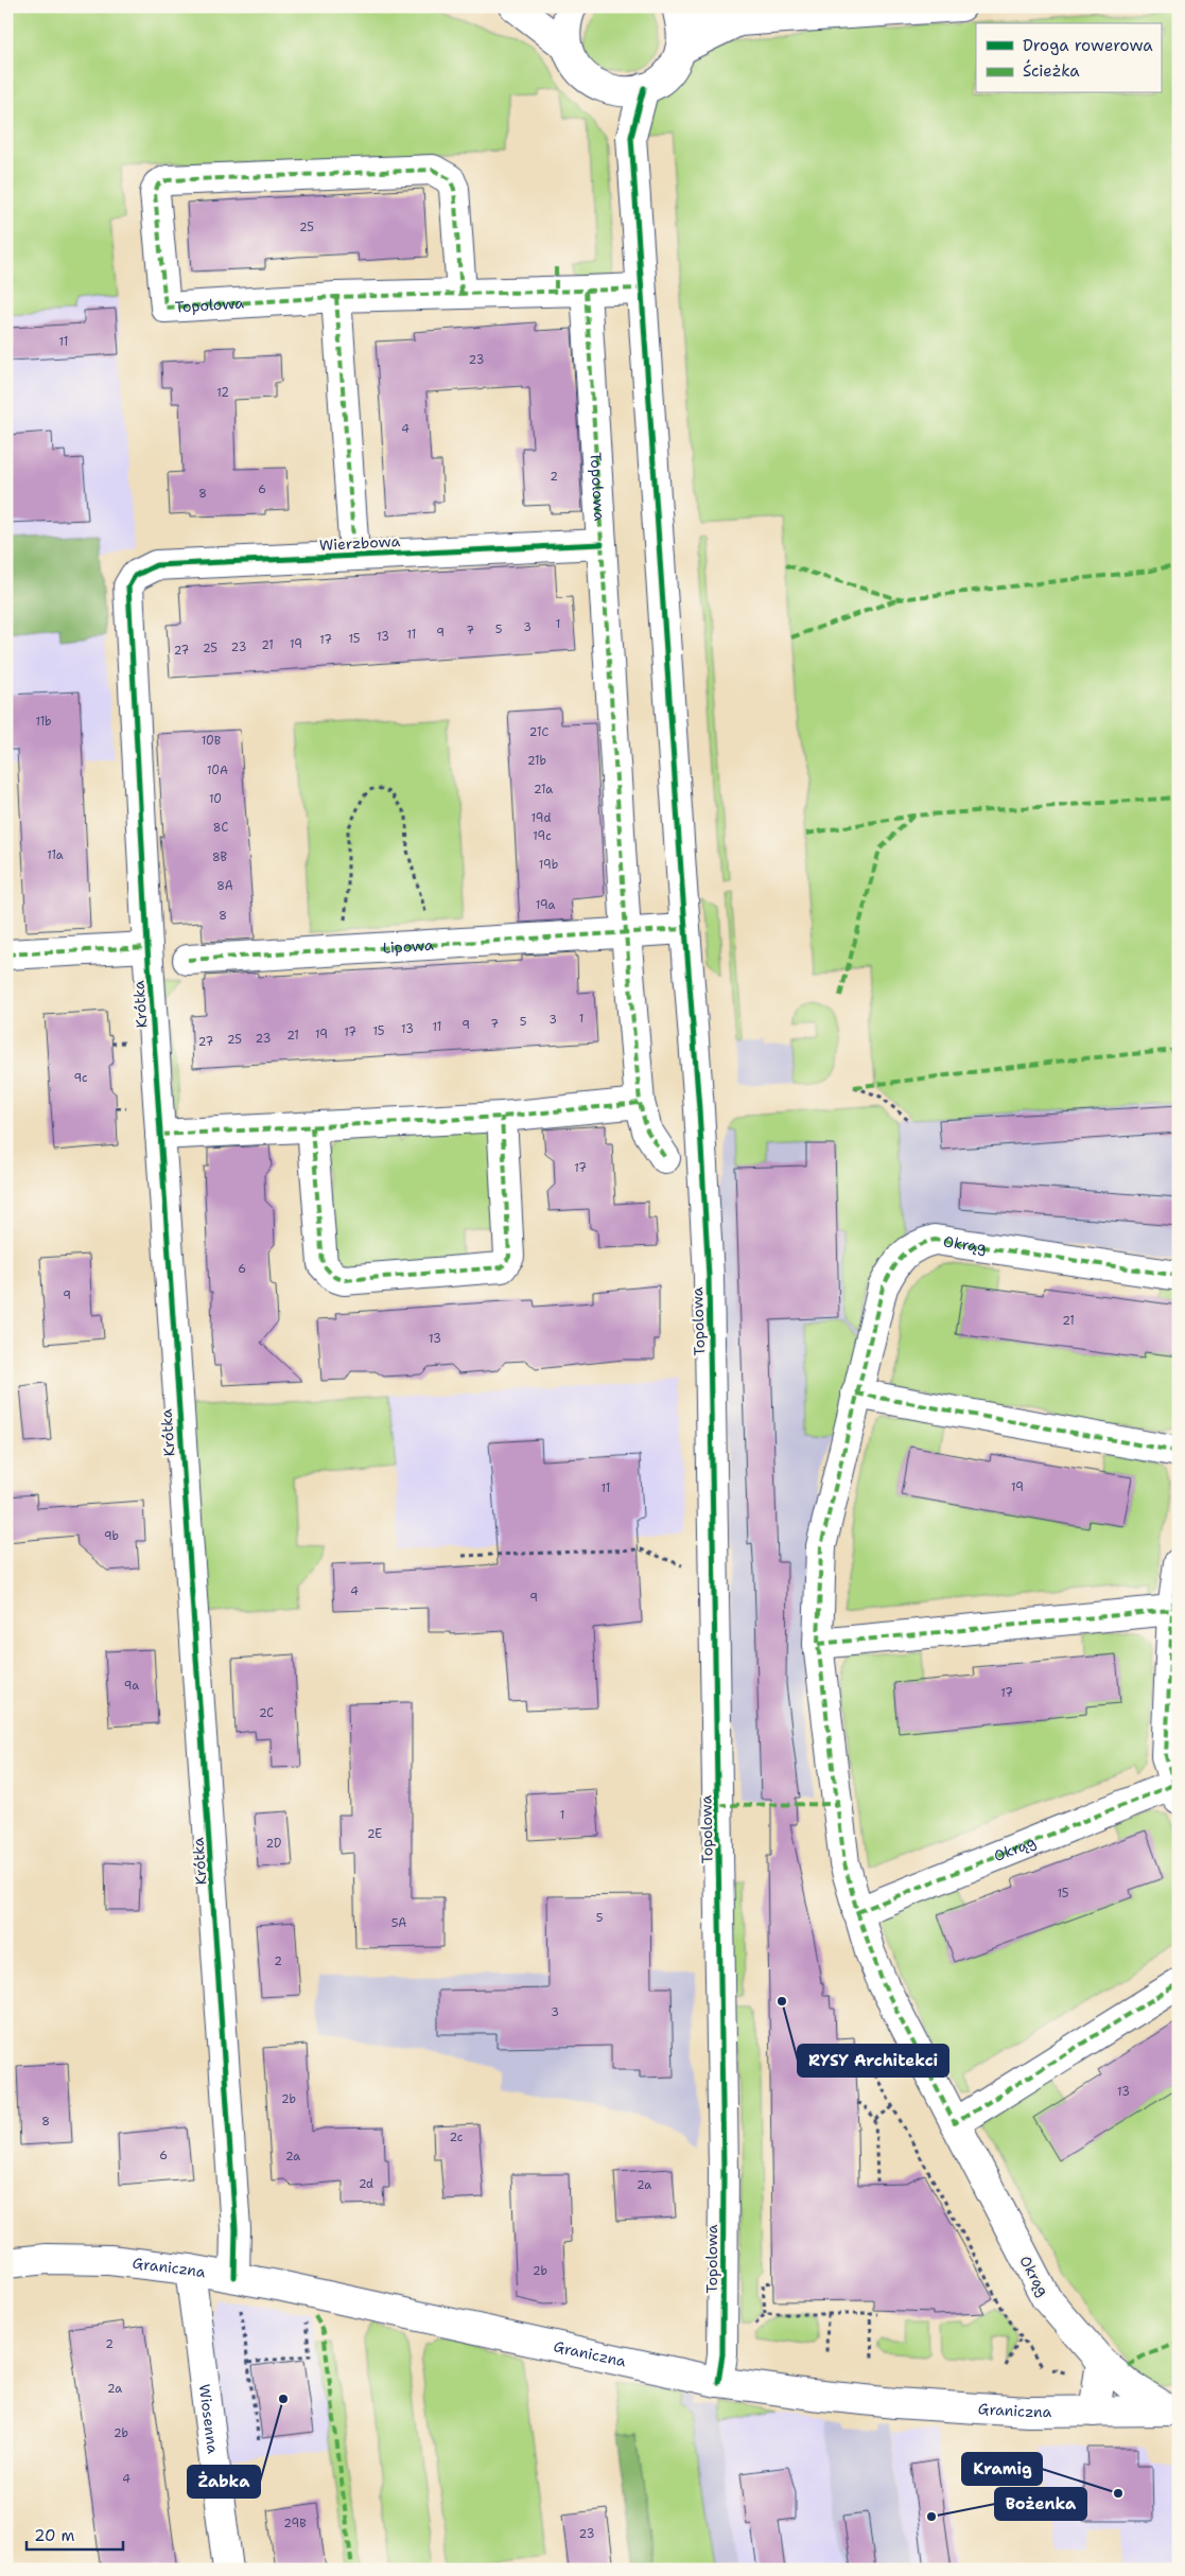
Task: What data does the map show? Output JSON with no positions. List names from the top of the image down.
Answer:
{
  "streets": {
    "street": [
      "Topolowa",
      "Wierzbowa",
      "Lipowa",
      "Krótka",
      "Okrąg",
      "Graniczna",
      "Wiosenna"
    ]
  },
  "crossings": [
    ["Topolowa", "Wierzbowa"],
    ["Topolowa", "Lipowa"],
    ["Topolowa", "Graniczna"],
    ["Wierzbowa", "Krótka"],
    ["Krótka", "Graniczna"],
    ["Okrąg", "Graniczna"],
    ["Graniczna", "Wiosenna"]
  ],
  "places": [
    "RYSY Architekci",
    "Żabka",
    "Kramig",
    "Bożenka"
  ],
  "house_numbers": [
    "25",
    "11",
    "23",
    "12",
    "4",
    "2",
    "6",
    "8",
    "1",
    "3",
    "5",
    "7",
    "9",
    "11",
    "13",
    "15",
    "17",
    "19",
    "21",
    "23",
    "25",
    "27",
    "11b",
    "21C",
    "10B",
    "21b",
    "10A",
    "21a",
    "10",
    "19d",
    "8C",
    "19c",
    "11a",
    "8B",
    "19b",
    "8A",
    "19a",
    "8",
    "1",
    "3",
    "5",
    "7",
    "9",
    "11",
    "13",
    "15",
    "17",
    "19",
    "21",
    "23",
    "25",
    "27",
    "9c",
    "17",
    "6",
    "9",
    "21",
    "13",
    "19",
    "11",
    "9b",
    "4",
    "9",
    "9a",
    "17",
    "2C",
    "1",
    "2E",
    "2D",
    "15",
    "5",
    "5A",
    "2",
    "3",
    "13",
    "2b",
    "8",
    "2c",
    "6",
    "2a",
    "2d",
    "2a",
    "2b",
    "2",
    "2a",
    "2b",
    "4",
    "29B",
    "23"
  ],
  "legend": ["Droga rowerowa", "Ścieżka"],
  "scale_bar": "20 m"
}
